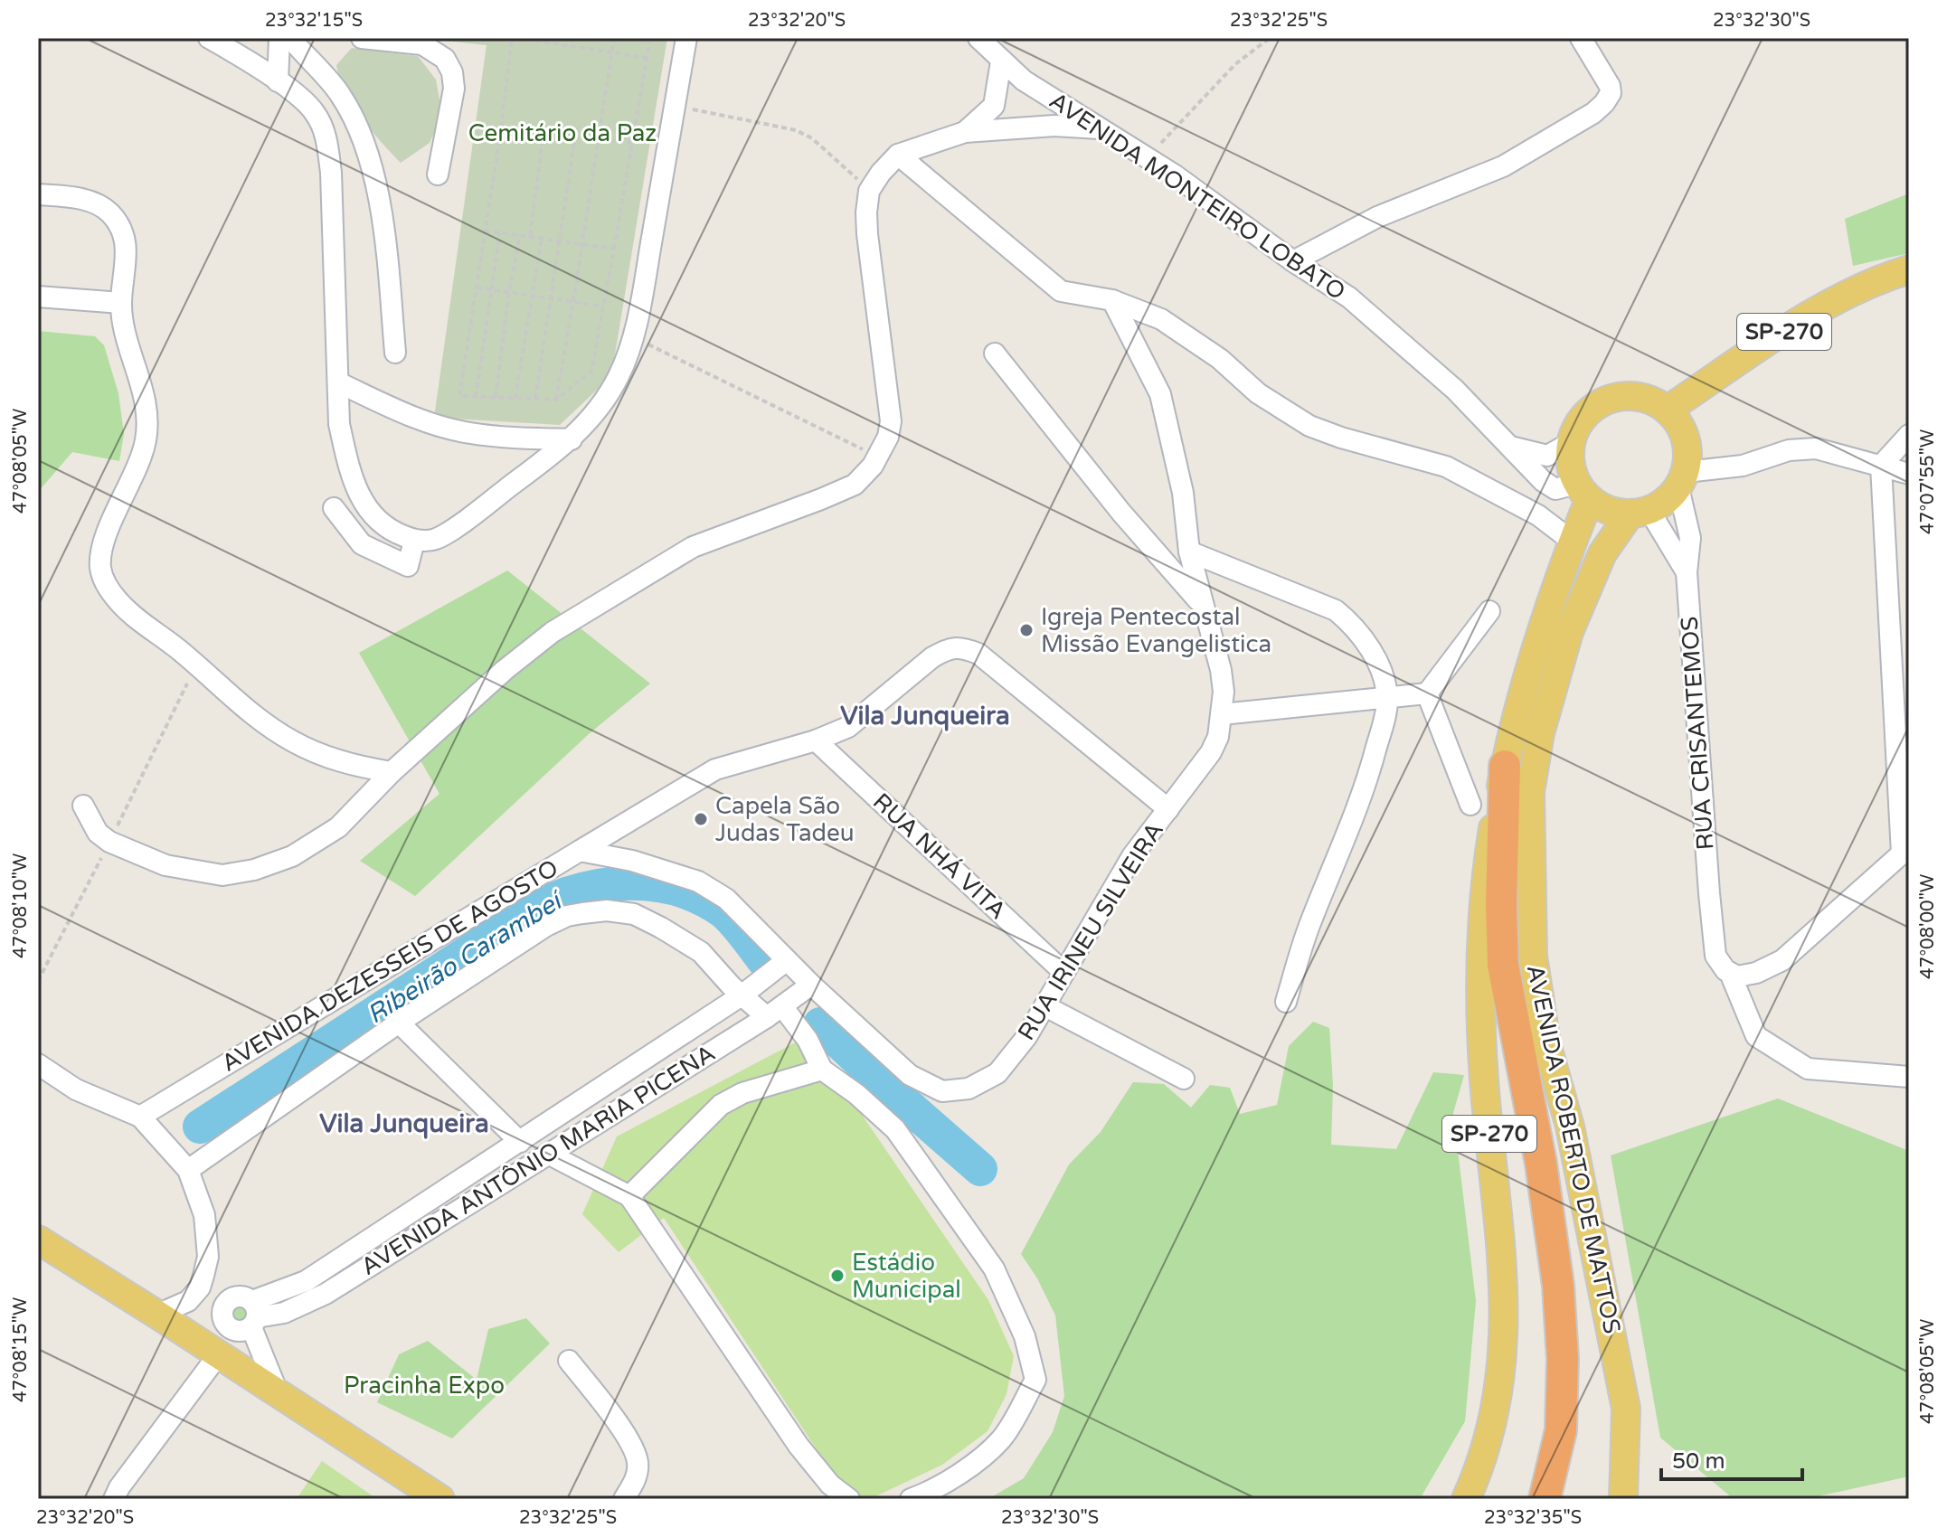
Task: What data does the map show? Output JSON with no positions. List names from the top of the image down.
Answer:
{
  "streets": {
    "main road": ["SP-270", "AVENIDA ROBERTO DE MATTOS"],
    "street": [
      "AVENIDA MONTEIRO LOBATO",
      "RUA CRISANTEMOS",
      "RUA NHÁ VITA",
      "RUA IRINEU SILVEIRA",
      "AVENIDA DEZESSEIS DE AGOSTO",
      "AVENIDA ANTÔNIO MARIA PICENA"
    ]
  },
  "crossings": [
    ["AVENIDA MONTEIRO LOBATO", "SP-270"],
    ["AVENIDA MONTEIRO LOBATO", "RUA CRISANTEMOS"],
    ["AVENIDA MONTEIRO LOBATO", "AVENIDA ROBERTO DE MATTOS"],
    ["SP-270", "RUA CRISANTEMOS"],
    ["SP-270", "AVENIDA ROBERTO DE MATTOS"],
    ["RUA CRISANTEMOS", "AVENIDA ROBERTO DE MATTOS"],
    ["RUA NHÁ VITA", "RUA IRINEU SILVEIRA"],
    ["RUA IRINEU SILVEIRA", "AVENIDA DEZESSEIS DE AGOSTO"],
    ["RUA IRINEU SILVEIRA", "AVENIDA ANTÔNIO MARIA PICENA"],
    ["AVENIDA DEZESSEIS DE AGOSTO", "AVENIDA ANTÔNIO MARIA PICENA"]
  ],
  "districts": ["Vila Junqueira", "Vila Junqueira"],
  "water": ["Ribeirão Carambeí"],
  "parks": ["Cemitário da Paz", "Pracinha Expo"],
  "places": ["Igreja Pentecostal Missão Evangelistica", "Capela São Judas Tadeu", "Estádio Municipal"],
  "scale_bar": "50 m",
  "coordinates": [
    "23°32'15\"S",
    "23°32'20\"S",
    "23°32'25\"S",
    "23°32'30\"S",
    "47°08'05\"W",
    "47°07'55\"W",
    "47°08'10\"W",
    "47°08'00\"W",
    "47°08'15\"W",
    "23°32'35\"S"
  ]
}
